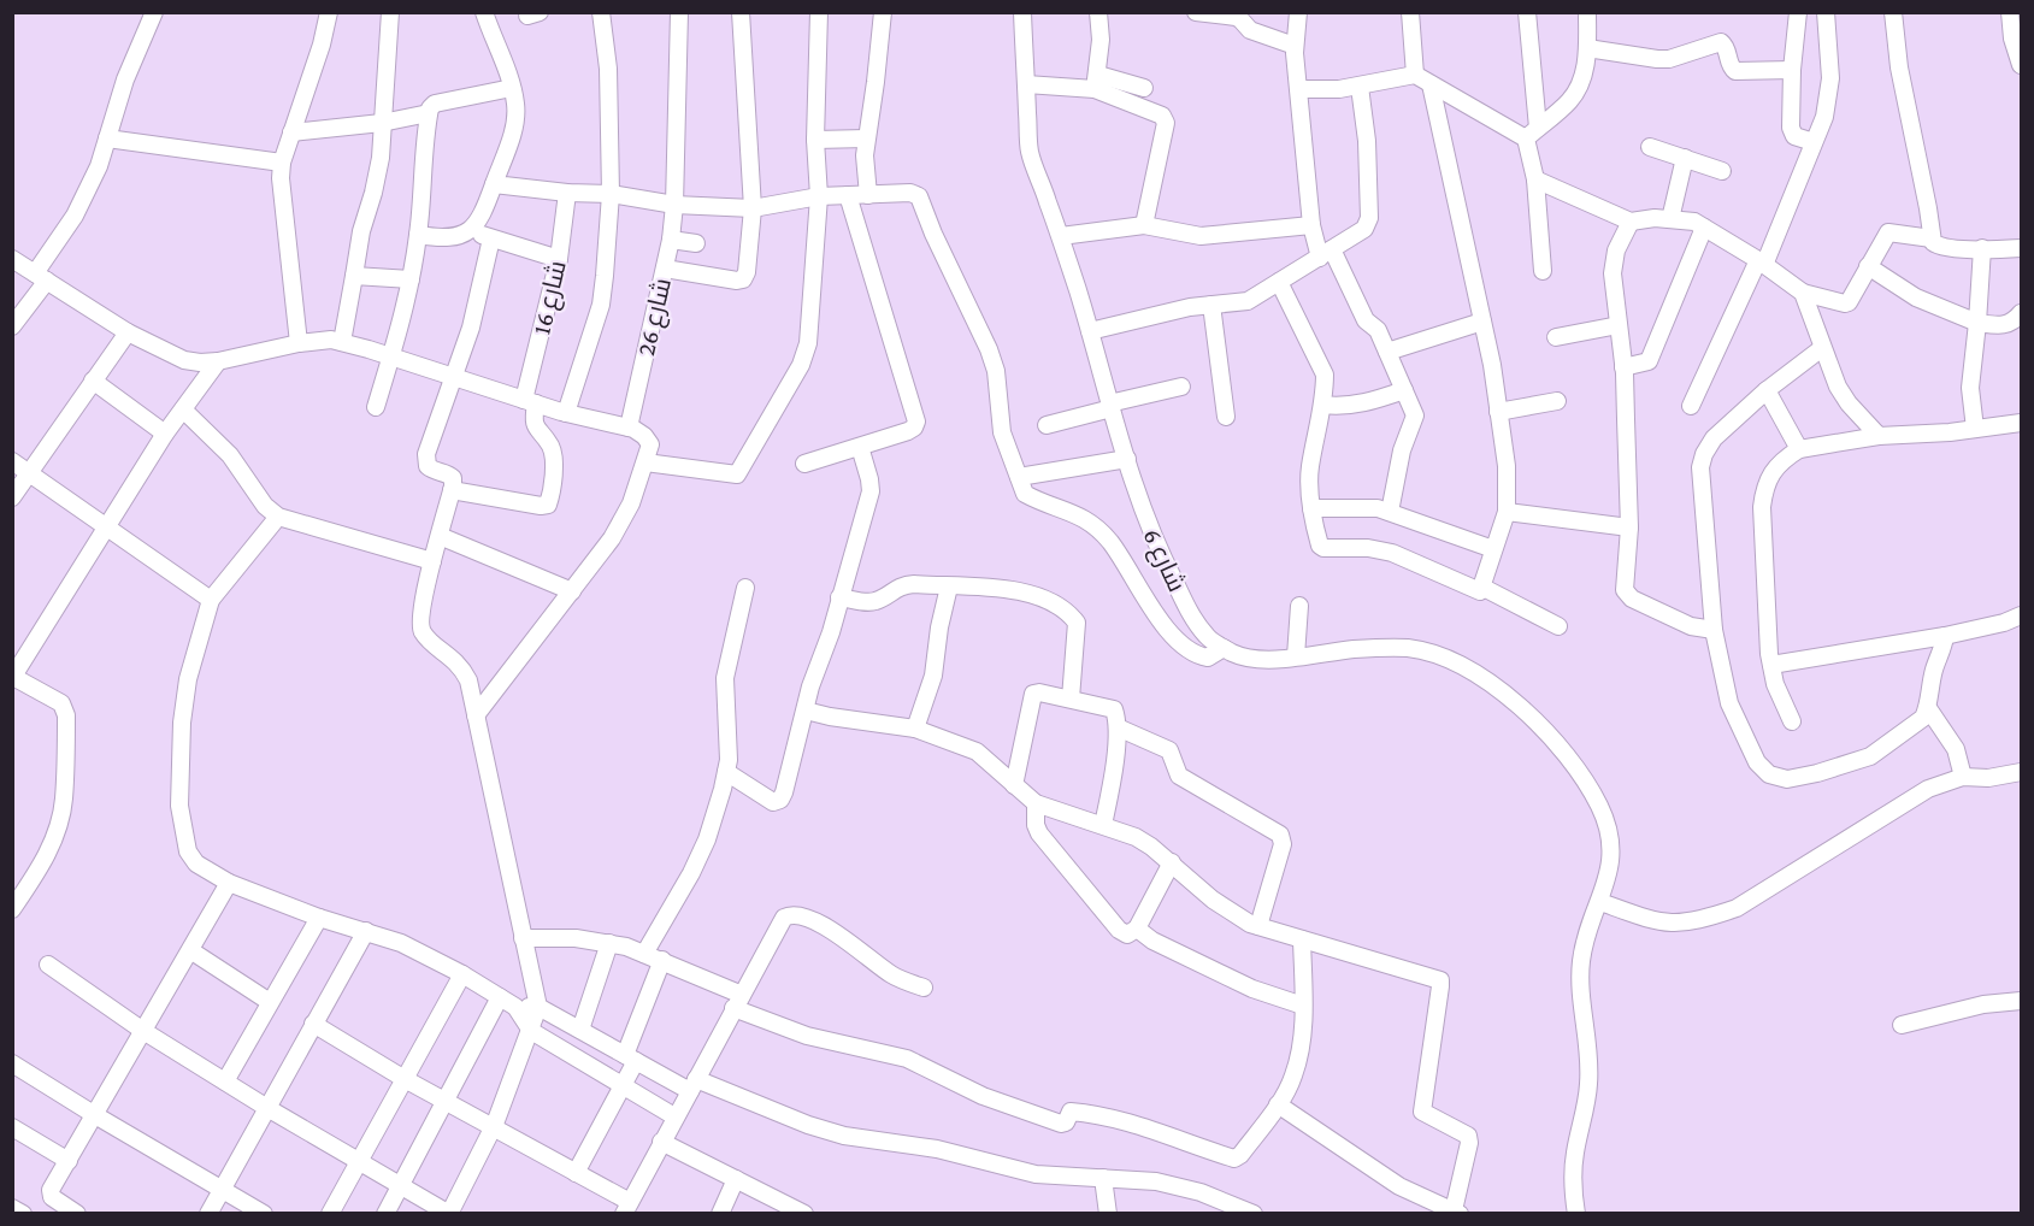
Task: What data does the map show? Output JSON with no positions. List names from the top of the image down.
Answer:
{
  "streets": {
    "street": ["شارع 16", "شارع 26", "شارع 6"]
  }
}
